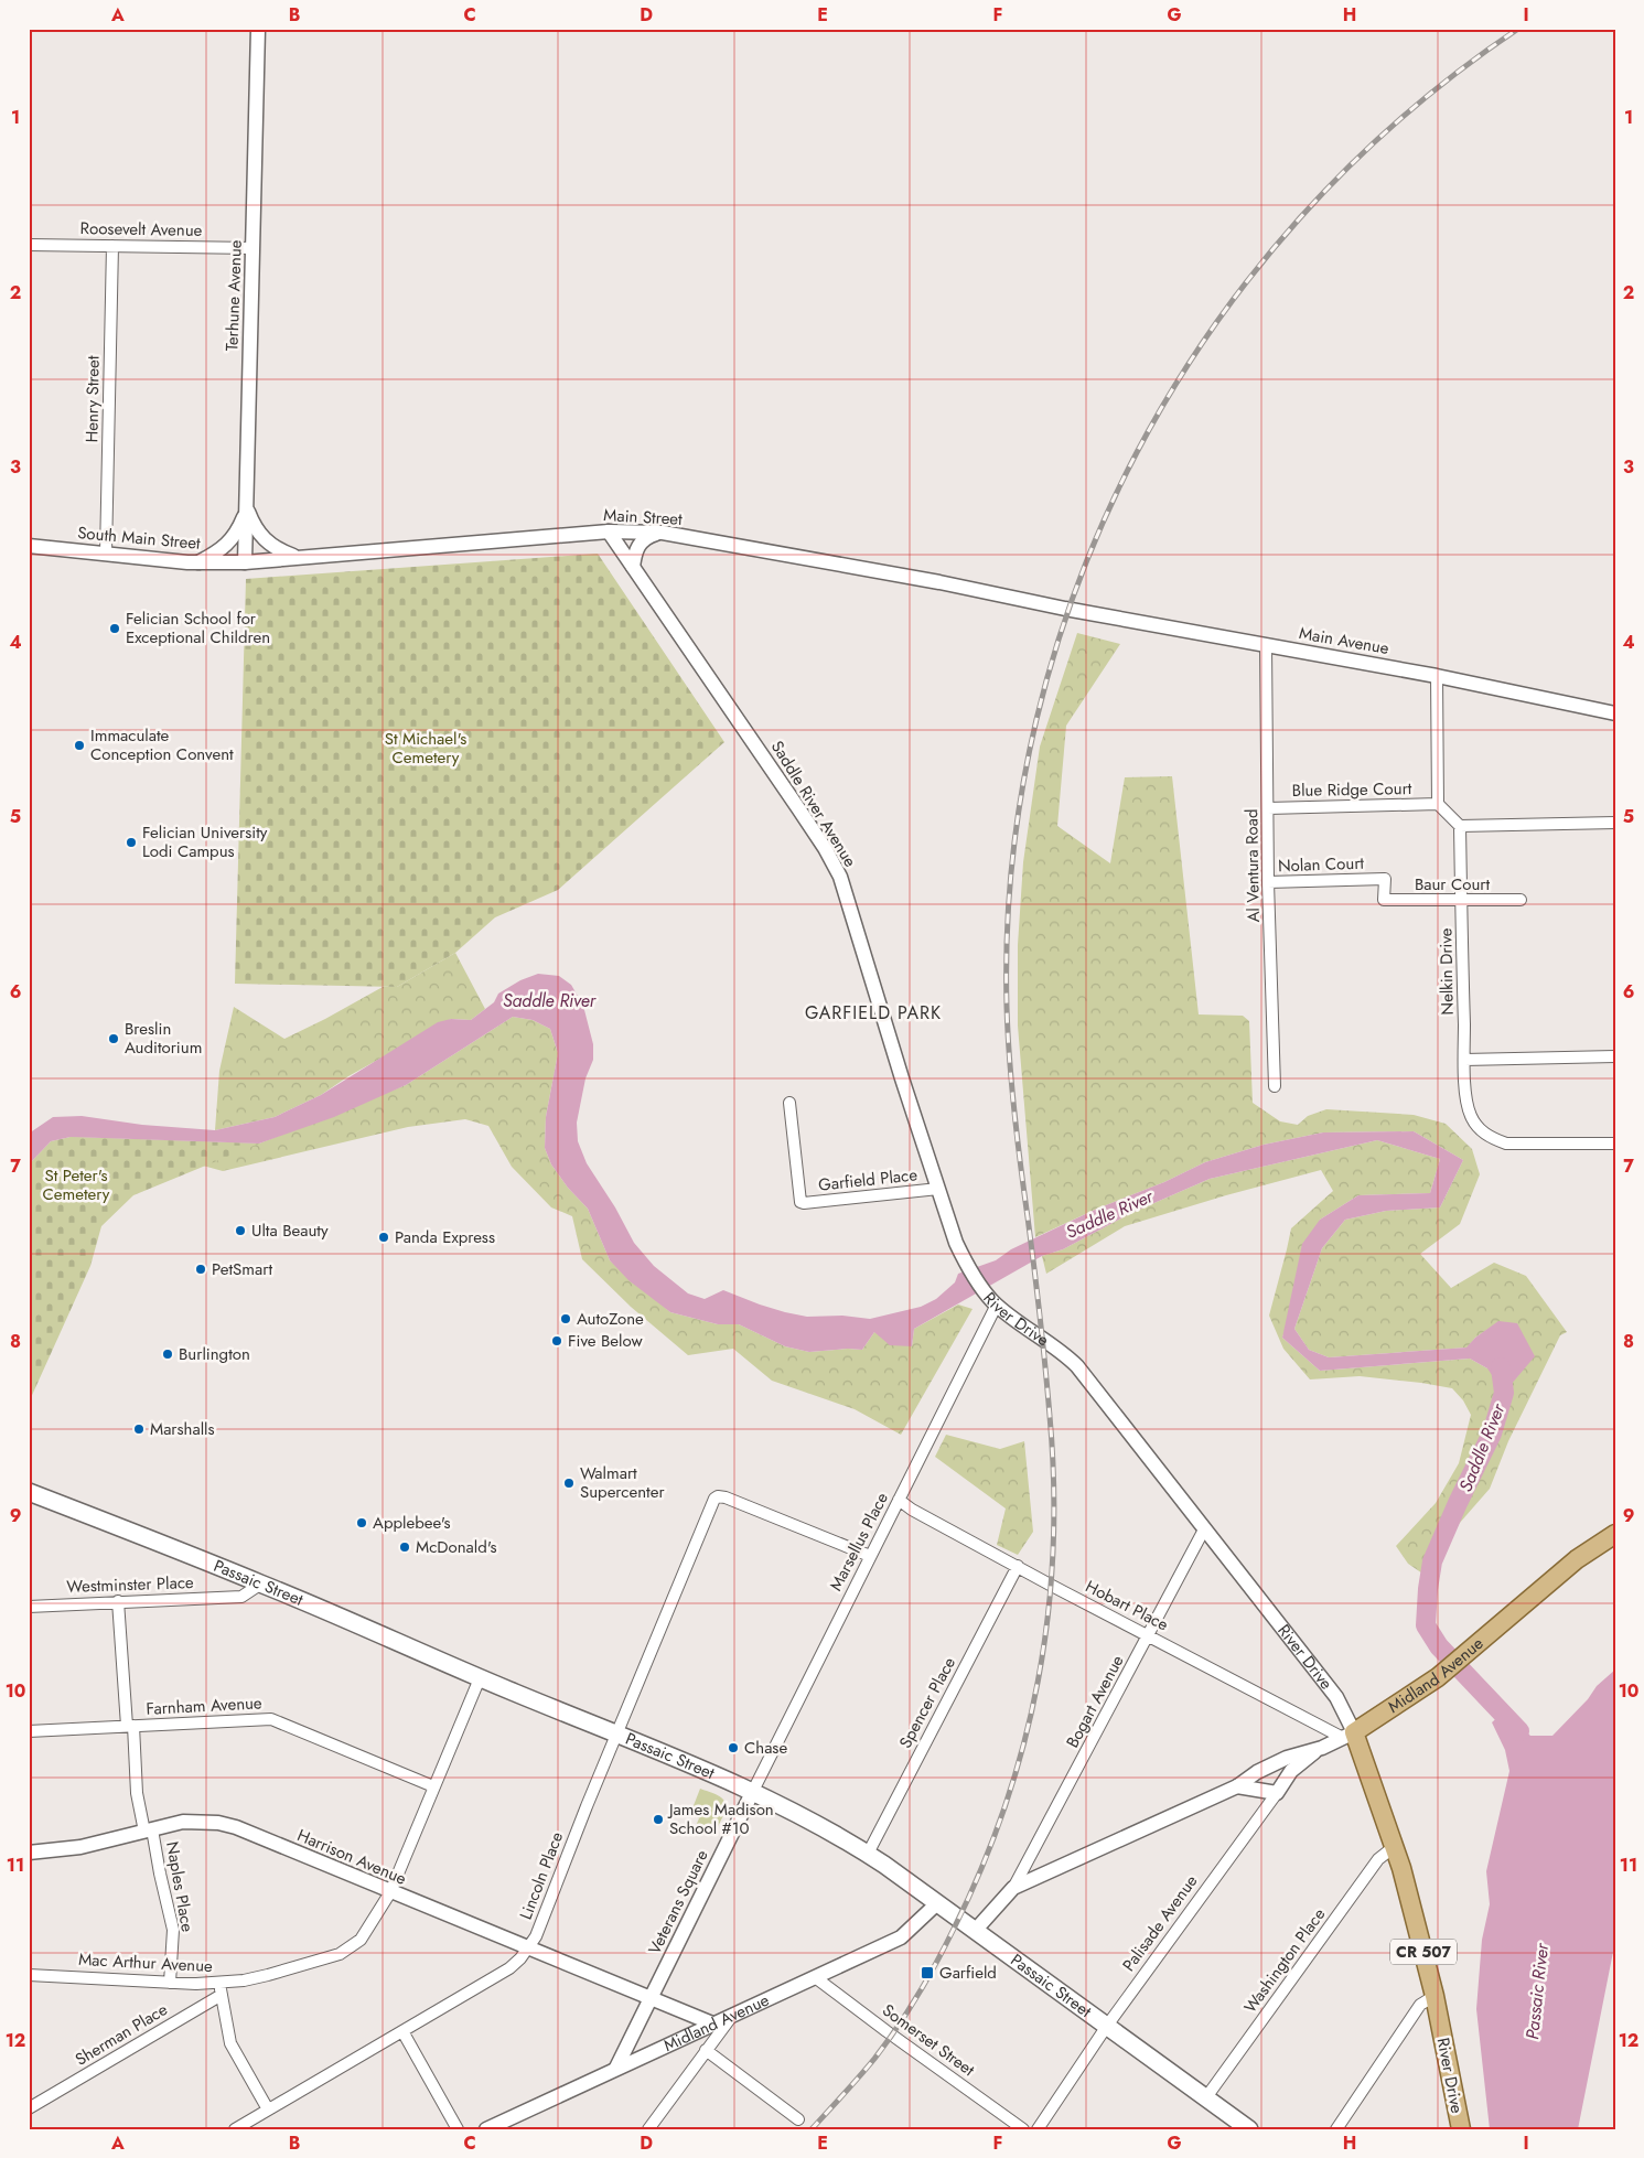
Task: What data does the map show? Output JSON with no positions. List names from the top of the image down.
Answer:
{
  "streets": {
    "main road": [
      "River Drive",
      "Passaic Street",
      "Midland Avenue",
      "CR 507"
    ],
    "street": [
      "Roosevelt Avenue",
      "Terhune Avenue",
      "Henry Street",
      "Main Street",
      "South Main Street",
      "Main Avenue",
      "Blue Ridge Court",
      "Saddle River Avenue",
      "Nolan Court",
      "Al Ventura Road",
      "Baur Court",
      "Nelkin Drive",
      "Garfield Place",
      "Marsellus Place",
      "Westminster Place",
      "Hobart Place",
      "Bogart Avenue",
      "Spencer Place",
      "Farnham Avenue",
      "Harrison Avenue",
      "Lincoln Place",
      "Naples Place",
      "Veterans Square",
      "Palisade Avenue",
      "Washington Place",
      "Mac Arthur Avenue",
      "Sherman Place",
      "Somerset Street"
    ]
  },
  "crossings": [
    ["Roosevelt Avenue", "Terhune Avenue"],
    ["Roosevelt Avenue", "Henry Street"],
    ["Terhune Avenue", "Main Street"],
    ["Terhune Avenue", "South Main Street"],
    ["Henry Street", "South Main Street"],
    ["Main Street", "South Main Street"],
    ["Main Street", "Main Avenue"],
    ["Main Street", "Saddle River Avenue"],
    ["Main Avenue", "Al Ventura Road"],
    ["Blue Ridge Court", "Al Ventura Road"],
    ["Saddle River Avenue", "Garfield Place"],
    ["Saddle River Avenue", "River Drive"],
    ["Nolan Court", "Al Ventura Road"],
    ["Nolan Court", "Baur Court"],
    ["Baur Court", "Nelkin Drive"],
    ["River Drive", "Marsellus Place"],
    ["River Drive", "Hobart Place"],
    ["River Drive", "Midland Avenue"],
    ["River Drive", "Bogart Avenue"],
    ["River Drive", "Washington Place"],
    ["Marsellus Place", "Passaic Street"],
    ["Marsellus Place", "Hobart Place"],
    ["Marsellus Place", "Lincoln Place"],
    ["Marsellus Place", "Veterans Square"],
    ["Passaic Street", "Westminster Place"],
    ["Passaic Street", "Midland Avenue"],
    ["Passaic Street", "Spencer Place"],
    ["Passaic Street", "Lincoln Place"],
    ["Passaic Street", "Veterans Square"],
    ["Passaic Street", "Palisade Avenue"],
    ["Passaic Street", "Washington Place"],
    ["Passaic Street", "Mac Arthur Avenue"],
    ["Westminster Place", "Naples Place"],
    ["Hobart Place", "Midland Avenue"],
    ["Hobart Place", "Bogart Avenue"],
    ["Hobart Place", "Spencer Place"],
    ["Midland Avenue", "Bogart Avenue"],
    ["Midland Avenue", "Veterans Square"],
    ["Midland Avenue", "Palisade Avenue"],
    ["Midland Avenue", "Somerset Street"],
    ["Farnham Avenue", "Naples Place"],
    ["Farnham Avenue", "Mac Arthur Avenue"],
    ["Harrison Avenue", "Lincoln Place"],
    ["Harrison Avenue", "Naples Place"],
    ["Harrison Avenue", "Veterans Square"],
    ["Harrison Avenue", "Mac Arthur Avenue"],
    ["Naples Place", "Mac Arthur Avenue"],
    ["Mac Arthur Avenue", "Sherman Place"]
  ],
  "districts": ["GARFIELD PARK"],
  "water": ["Saddle River", "Passaic River"],
  "parks": ["St Michael's Cemetery", "St Peter's Cemetery"],
  "places": {
    "other": [
      "Felician School for Exceptional Children",
      "Immaculate Conception Convent",
      "Felician University Lodi Campus",
      "Breslin Auditorium",
      "Ulta Beauty",
      "Panda Express",
      "PetSmart",
      "AutoZone",
      "Five Below",
      "Burlington",
      "Marshalls",
      "Walmart Supercenter",
      "Applebee's",
      "McDonald's",
      "Chase",
      "James Madison School #10"
    ],
    "transit": ["Garfield"]
  },
  "grid": {
    "columns": [
      "A",
      "B",
      "C",
      "D",
      "E",
      "F",
      "G",
      "H",
      "I"
    ],
    "rows": [
      "1",
      "2",
      "3",
      "4",
      "5",
      "6",
      "7",
      "8",
      "9",
      "10",
      "11",
      "12"
    ]
  }
}
